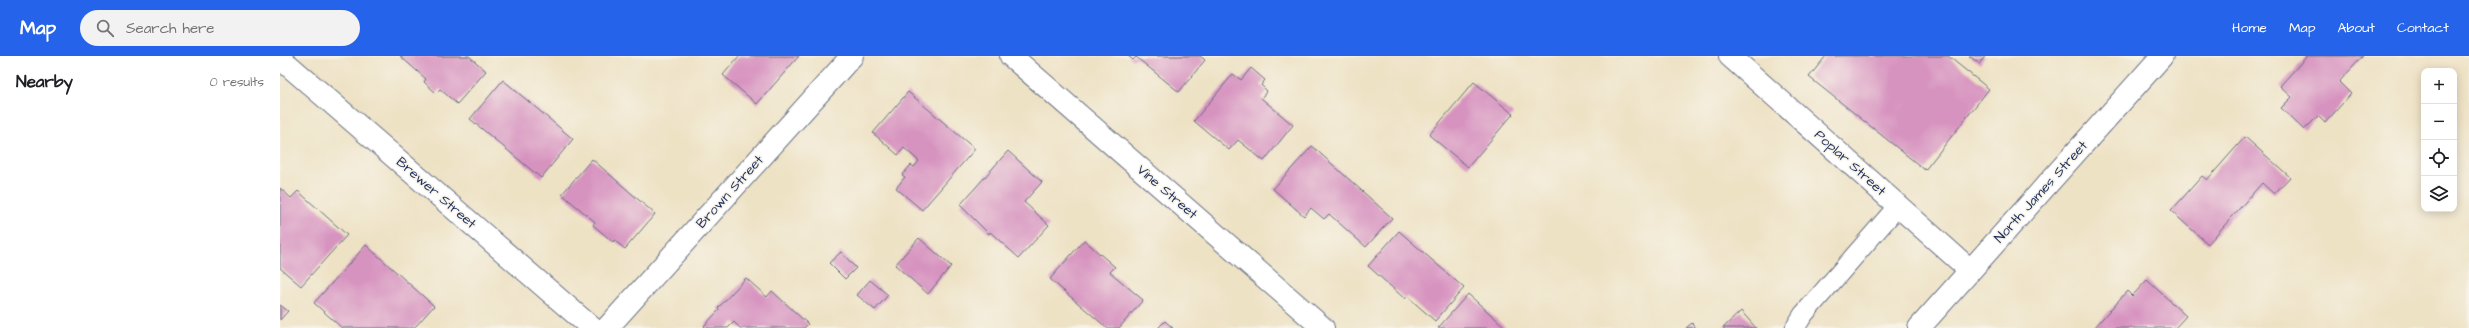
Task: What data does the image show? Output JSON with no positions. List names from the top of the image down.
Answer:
{
  "streets": {
    "street": [
      "Poplar Street",
      "Brown Street",
      "Vine Street",
      "North James Street",
      "Brewer Street"
    ]
  },
  "crossings": [
    ["Poplar Street", "North James Street"]
  ],
  "page": {
    "header": "Map",
    "search": "Search here",
    "nav": [
      "Home",
      "Map",
      "About",
      "Contact"
    ],
    "heading": ["Nearby", "0 results"],
    "map_buttons": ["+", "−"]
  }
}
